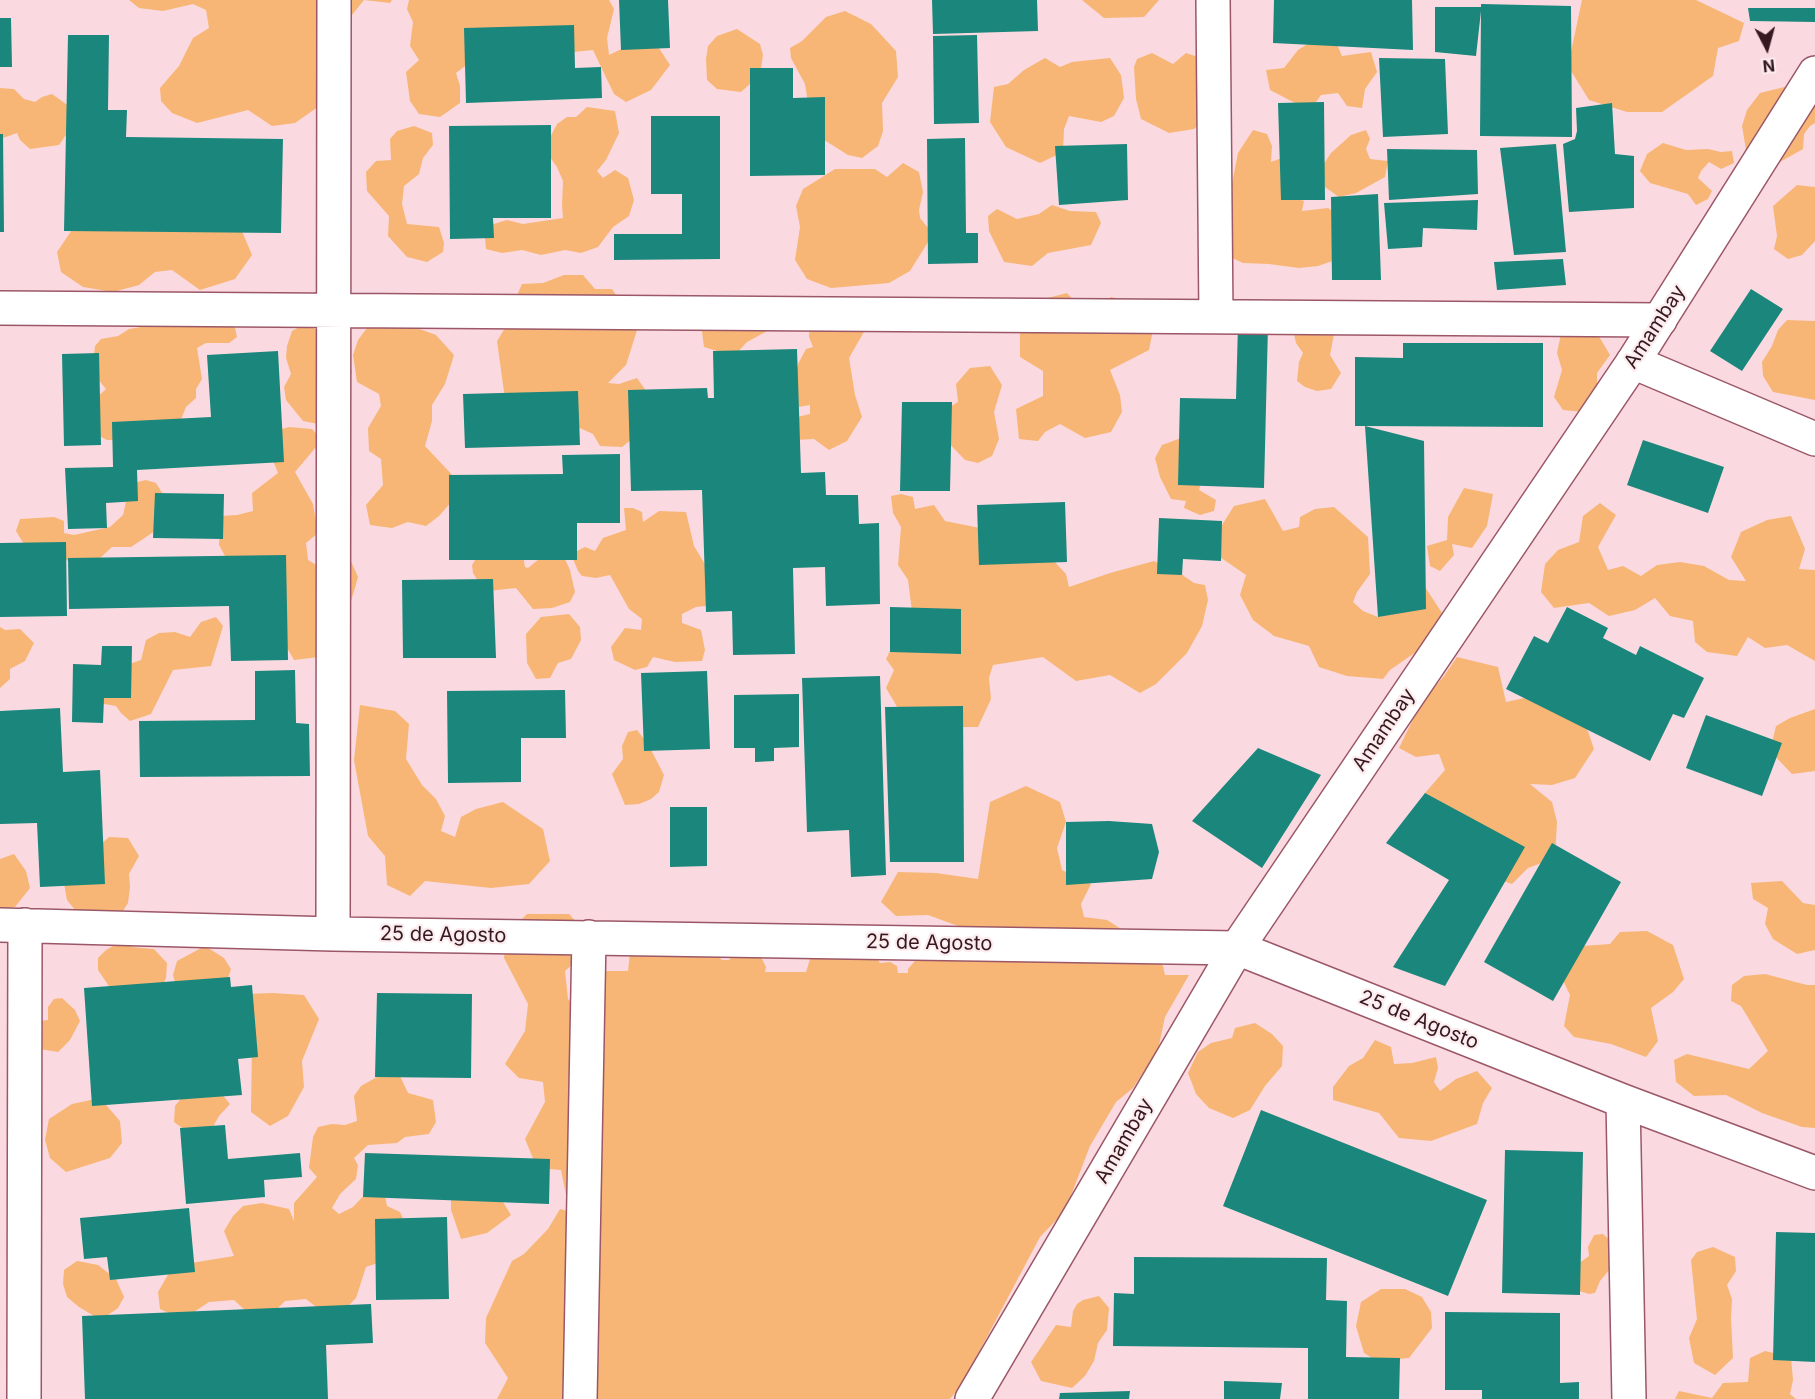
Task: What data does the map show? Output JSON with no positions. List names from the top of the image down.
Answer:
{
  "streets": {
    "street": ["Amambay", "25 de Agosto"]
  },
  "crossings": [
    ["Amambay", "25 de Agosto"]
  ],
  "north": "bottom"
}
